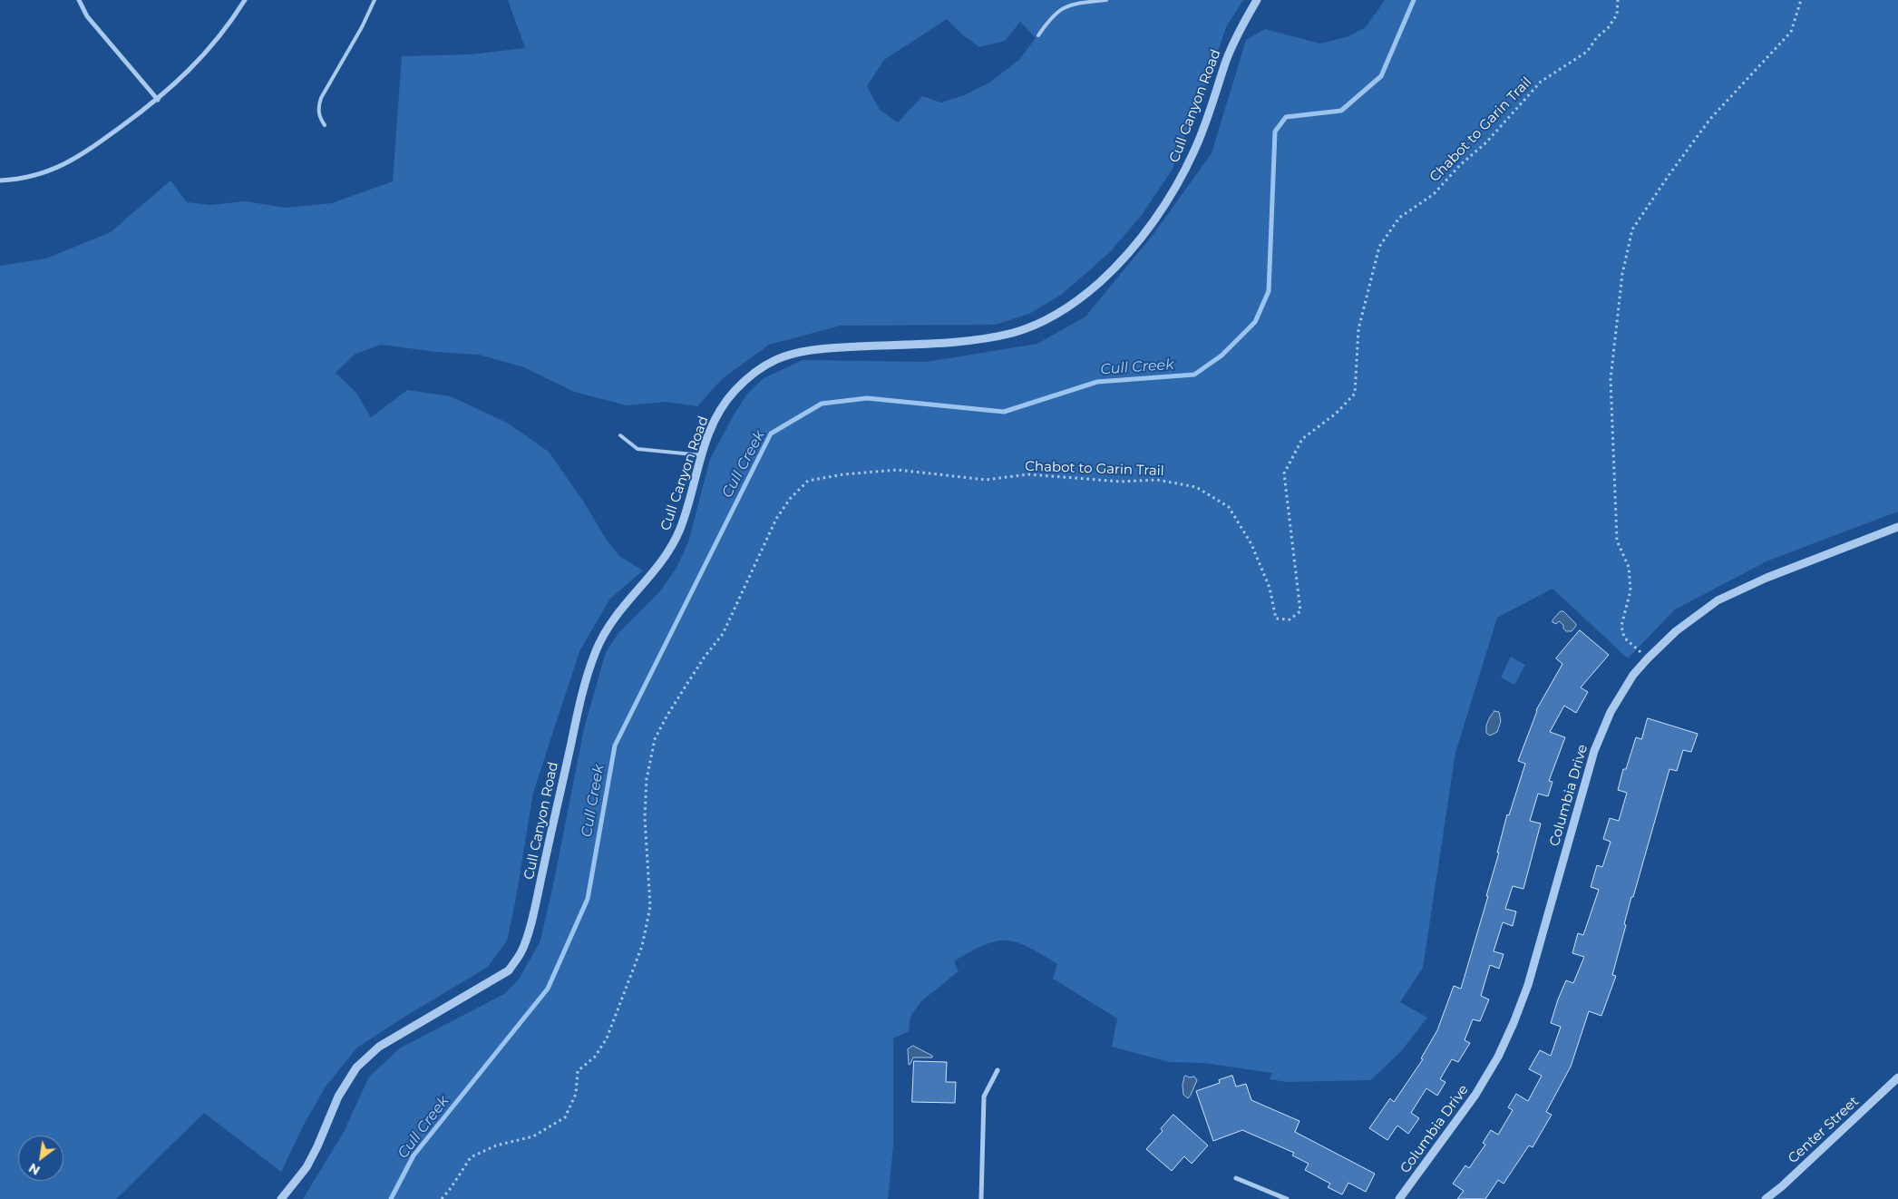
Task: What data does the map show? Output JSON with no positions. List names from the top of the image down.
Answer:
{
  "streets": {
    "street": ["Cull Canyon Road", "Columbia Drive", "Center Street"],
    "path": ["Chabot to Garin Trail"]
  },
  "water": ["Cull Creek"],
  "north": "bottom left"
}
